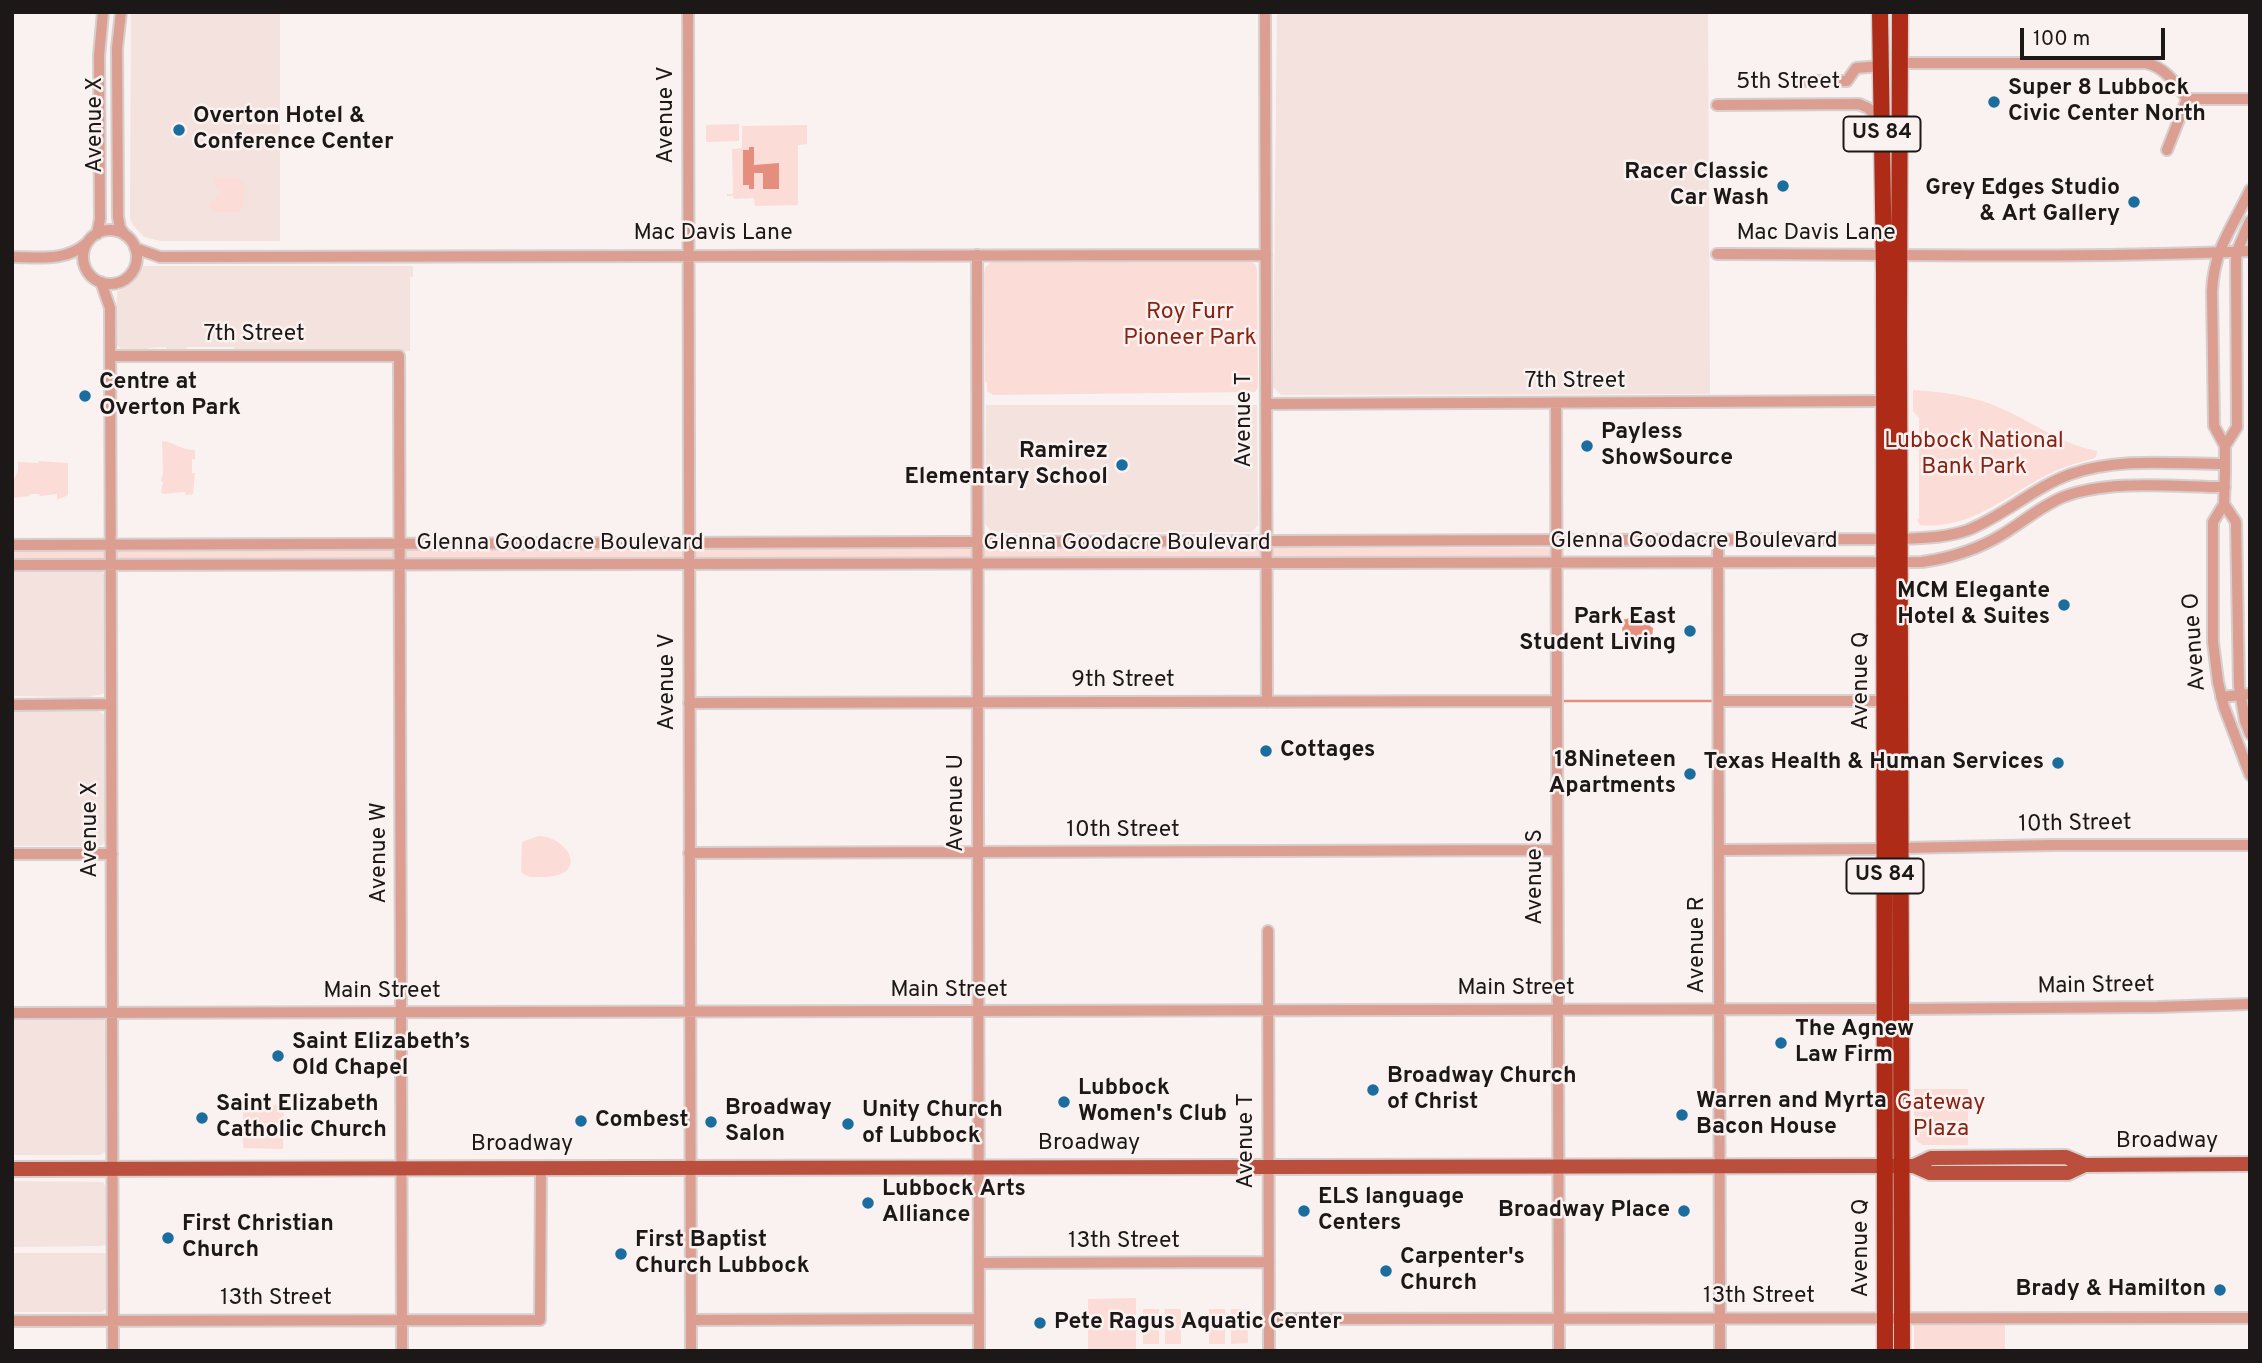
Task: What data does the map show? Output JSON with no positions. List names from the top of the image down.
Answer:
{
  "streets": {
    "highway": ["US 84", "Avenue Q"],
    "main road": ["Broadway"],
    "street": [
      "5th Street",
      "Avenue V",
      "Avenue X",
      "Mac Davis Lane",
      "7th Street",
      "Avenue T",
      "Glenna Goodacre Boulevard",
      "Avenue O",
      "9th Street",
      "Avenue U",
      "10th Street",
      "Avenue W",
      "Avenue S",
      "Avenue R",
      "Main Street",
      "13th Street"
    ]
  },
  "crossings": [
    ["5th Street", "Avenue Q"],
    ["Avenue V", "Mac Davis Lane"],
    ["Avenue V", "Glenna Goodacre Boulevard"],
    ["Avenue V", "9th Street"],
    ["Avenue V", "10th Street"],
    ["Avenue V", "Main Street"],
    ["Avenue V", "Broadway"],
    ["Avenue X", "7th Street"],
    ["Avenue X", "Glenna Goodacre Boulevard"],
    ["Avenue X", "Main Street"],
    ["Avenue X", "Broadway"],
    ["Avenue X", "13th Street"],
    ["Mac Davis Lane", "Avenue T"],
    ["Mac Davis Lane", "Avenue O"],
    ["Mac Davis Lane", "Avenue Q"],
    ["Mac Davis Lane", "Avenue U"],
    ["7th Street", "Avenue T"],
    ["7th Street", "Avenue Q"],
    ["7th Street", "Avenue W"],
    ["7th Street", "Avenue S"],
    ["Avenue T", "Glenna Goodacre Boulevard"],
    ["Avenue T", "9th Street"],
    ["Avenue T", "Main Street"],
    ["Avenue T", "Broadway"],
    ["Avenue T", "13th Street"],
    ["Glenna Goodacre Boulevard", "Avenue O"],
    ["Glenna Goodacre Boulevard", "Avenue Q"],
    ["Glenna Goodacre Boulevard", "Avenue U"],
    ["Glenna Goodacre Boulevard", "Avenue W"],
    ["Glenna Goodacre Boulevard", "Avenue S"],
    ["Glenna Goodacre Boulevard", "Avenue R"],
    ["9th Street", "Avenue U"],
    ["9th Street", "Avenue S"],
    ["Avenue Q", "10th Street"],
    ["Avenue Q", "Main Street"],
    ["Avenue Q", "Broadway"],
    ["Avenue Q", "13th Street"],
    ["Avenue U", "10th Street"],
    ["Avenue U", "Main Street"],
    ["Avenue U", "Broadway"],
    ["Avenue U", "13th Street"],
    ["10th Street", "Avenue S"],
    ["10th Street", "Avenue R"],
    ["Avenue W", "Main Street"],
    ["Avenue W", "Broadway"],
    ["Avenue W", "13th Street"],
    ["Avenue S", "Main Street"],
    ["Avenue S", "Broadway"],
    ["Avenue S", "13th Street"],
    ["Avenue R", "Main Street"],
    ["Avenue R", "Broadway"],
    ["Avenue R", "13th Street"],
    ["Broadway", "13th Street"]
  ],
  "parks": ["Roy Furr Pioneer Park", "Lubbock National Bank Park", "Gateway Plaza"],
  "places": [
    "Super 8 Lubbock Civic Center North",
    "Overton Hotel & Conference Center",
    "Racer Classic Car Wash",
    "Grey Edges Studio & Art Gallery",
    "Centre at Overton Park",
    "Payless ShowSource",
    "Ramirez Elementary School",
    "MCM Elegante Hotel & Suites",
    "Park East Student Living",
    "Cottages",
    "Texas Health & Human Services",
    "18Nineteen Apartments",
    "The Agnew Law Firm",
    "Saint Elizabeth’s Old Chapel",
    "Broadway Church of Christ",
    "Lubbock Women's Club",
    "Warren and Myrta Bacon House",
    "Saint Elizabeth Catholic Church",
    "Combest",
    "Broadway Salon",
    "Unity Church of Lubbock",
    "Lubbock Arts Alliance",
    "ELS language Centers",
    "Broadway Place",
    "First Christian Church",
    "First Baptist Church Lubbock",
    "Carpenter's Church",
    "Brady & Hamilton",
    "Pete Ragus Aquatic Center"
  ],
  "scale_bar": "100 m"
}
